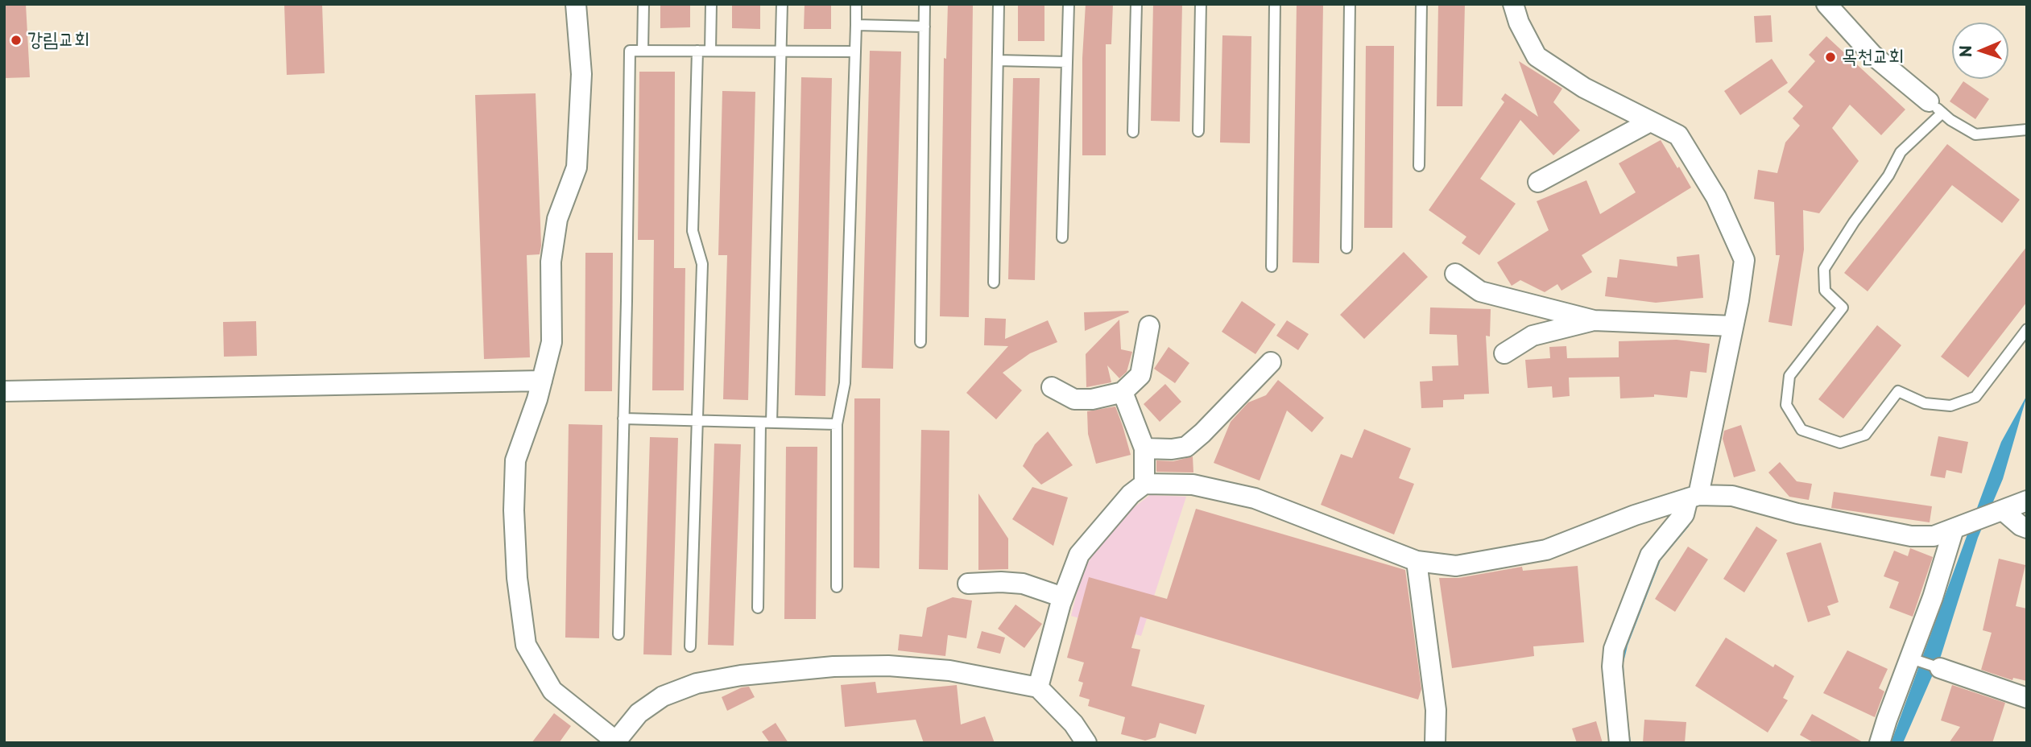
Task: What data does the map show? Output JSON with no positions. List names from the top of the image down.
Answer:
{
  "places": ["강림교회", "목천교회"],
  "north": "left"
}
